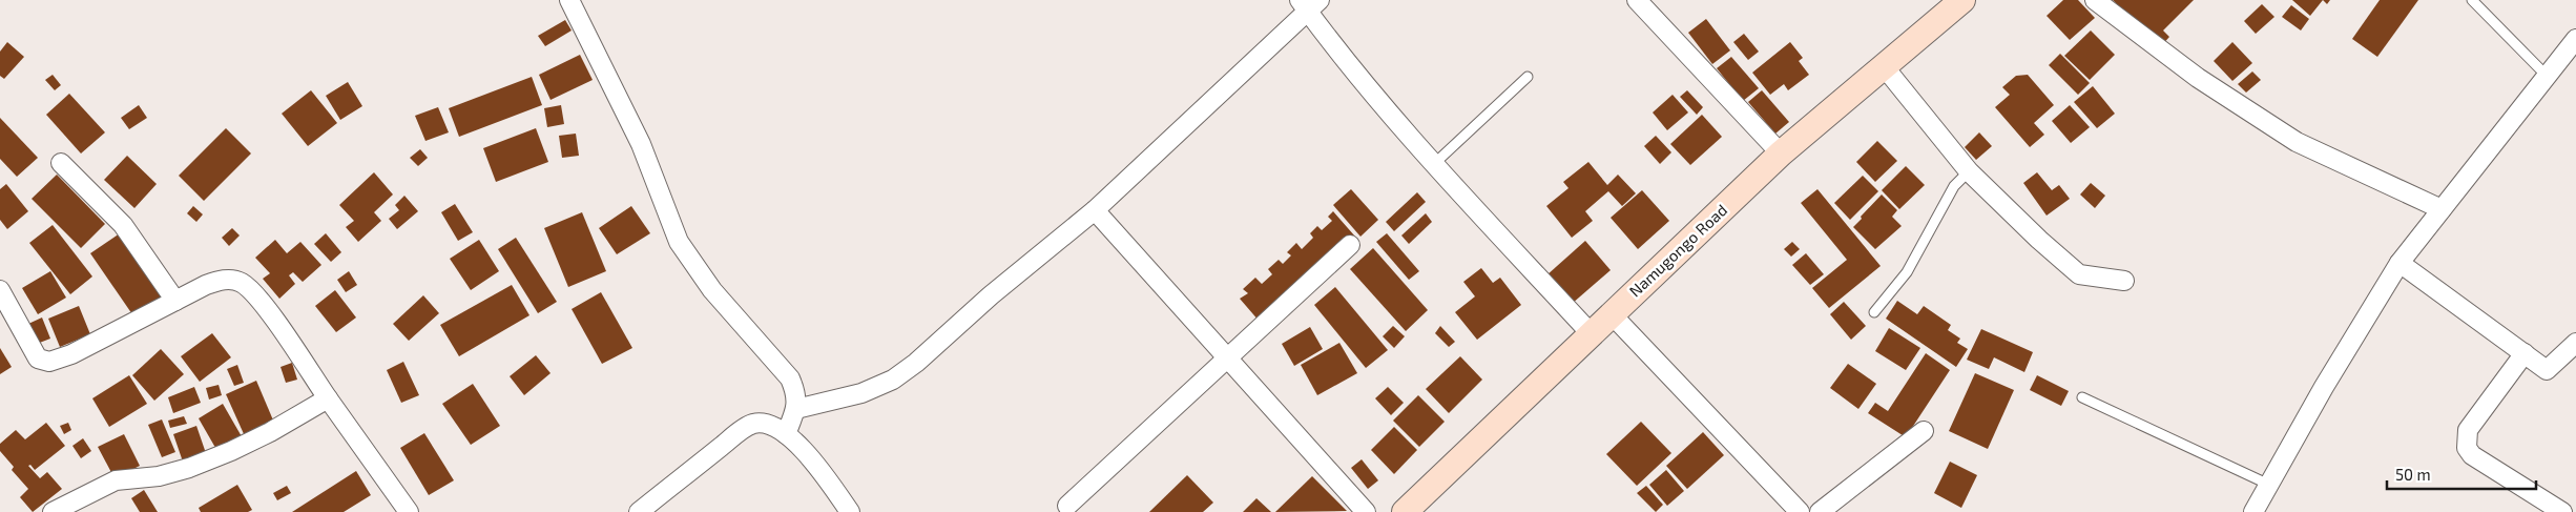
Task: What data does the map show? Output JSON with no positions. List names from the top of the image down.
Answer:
{
  "streets": {
    "main road": ["Namugongo Road"]
  },
  "scale_bar": "50 m"
}
